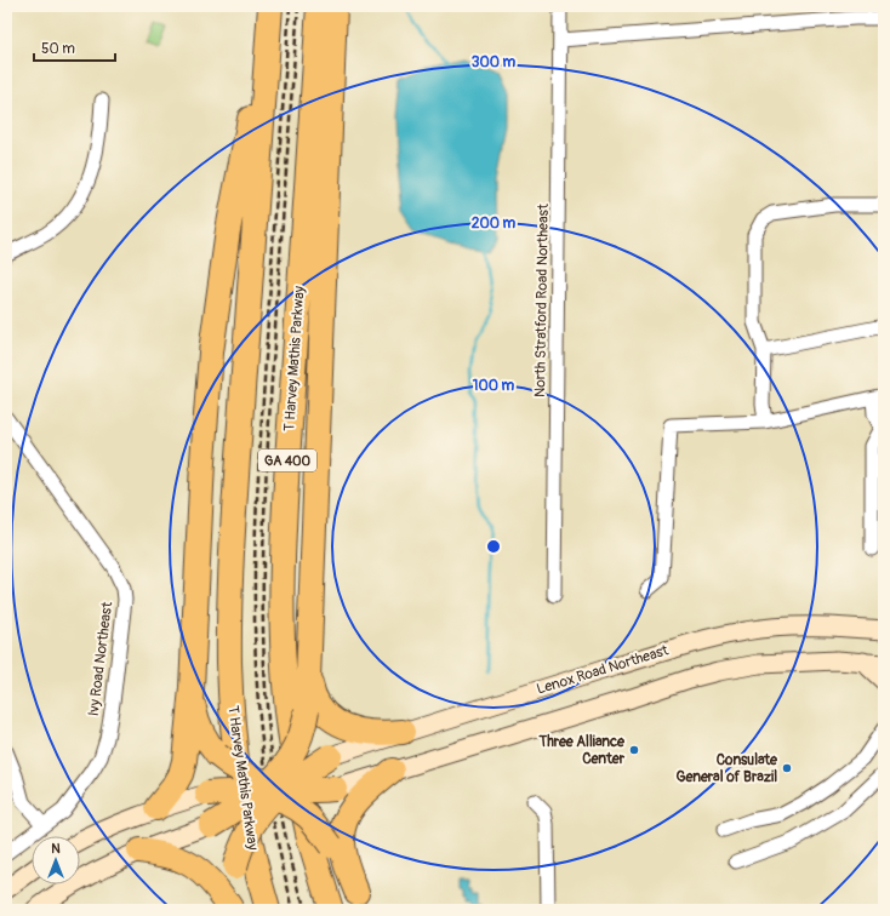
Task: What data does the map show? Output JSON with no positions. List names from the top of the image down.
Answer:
{
  "streets": {
    "highway": ["T Harvey Mathis Parkway", "GA 400"],
    "main road": ["Lenox Road Northeast"],
    "street": ["North Stratford Road Northeast", "Ivy Road Northeast"]
  },
  "places": ["Three Alliance Center", "Consulate General of Brazil"],
  "scale_bar": "50 m",
  "north": "top",
  "rings": ["300 m", "200 m", "100 m"]
}
